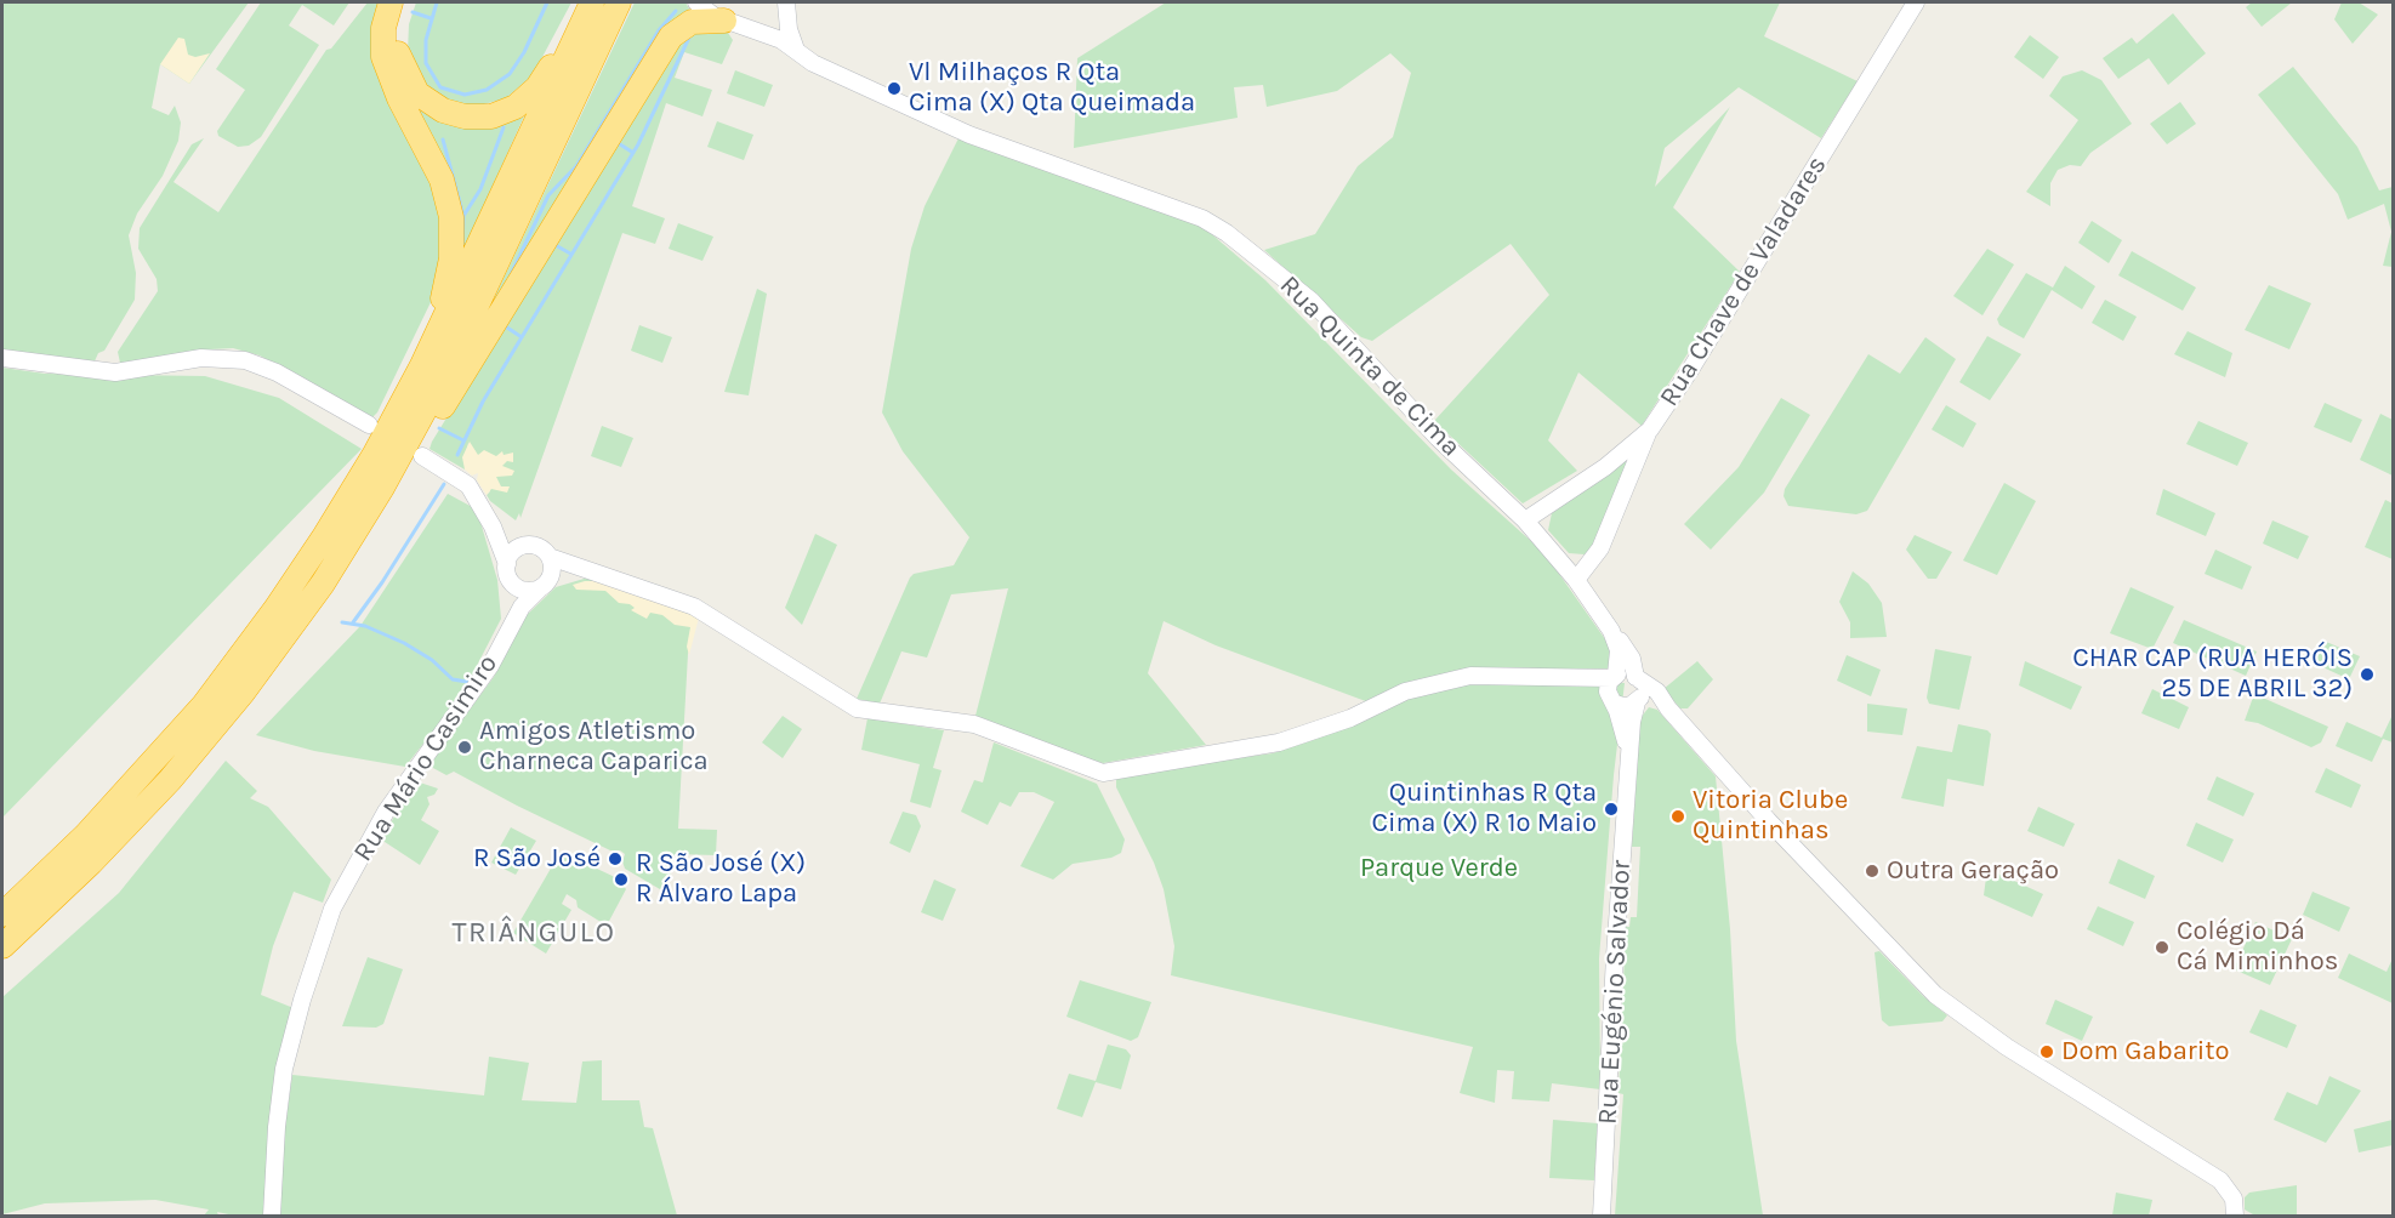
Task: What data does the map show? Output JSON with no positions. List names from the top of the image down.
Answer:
{
  "streets": {
    "street": [
      "Rua Chave de Valadares",
      "Rua Quinta de Cima",
      "Rua Mário Casimiro",
      "Rua Eugénio Salvador"
    ]
  },
  "crossings": [
    ["Rua Chave de Valadares", "Rua Quinta de Cima"],
    ["Rua Quinta de Cima", "Rua Eugénio Salvador"]
  ],
  "districts": ["TRIÂNGULO"],
  "parks": ["Parque Verde"],
  "places": [
    "Vl Milhaços R Qta Cima (X) Qta Queimada",
    "CHAR CAP (RUA HERÓIS 25 DE ABRIL 32)",
    "Amigos Atletismo Charneca Caparica",
    "Quintinhas R Qta Cima (X) R 1º Maio",
    "Vitoria Clube Quintinhas",
    "R São José",
    "Outra Geração",
    "R São José (X) R Álvaro Lapa",
    "Colégio Dá Cá Miminhos",
    "Dom Gabarito"
  ]
}
